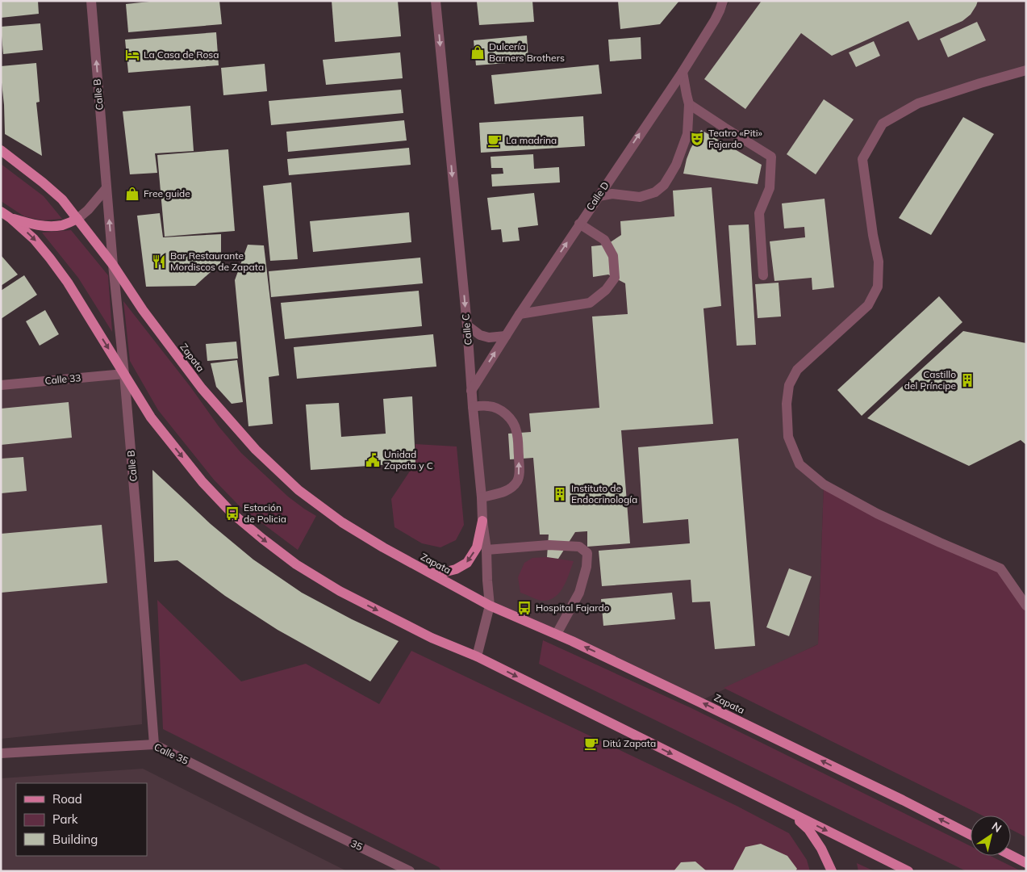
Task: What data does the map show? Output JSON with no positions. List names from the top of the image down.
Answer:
{
  "streets": {
    "main road": ["Zapata"],
    "street": [
      "Calle B",
      "Calle D",
      "Calle C",
      "Calle 33",
      "Calle 35",
      "35"
    ]
  },
  "crossings": [
    ["Calle B", "Zapata"],
    ["Calle B", "Calle 33"],
    ["Calle B", "Calle 35"],
    ["Calle D", "Calle C"],
    ["Calle C", "Zapata"],
    ["Calle 35", "35"]
  ],
  "one_way": ["Calle B", "Calle D", "Calle C"],
  "places": {
    "shop": ["Dulcería Barners Brothers", "Free guide"],
    "hotel": ["La Casa de Rosa"],
    "theatre": ["Teatro «Piti» Fajardo"],
    "cafe": ["La madrina", "Ditú Zapata"],
    "restaurant": ["Bar Restaurante Mordiscos de Zapata"],
    "building": ["Castillo del Príncipe", "Instituto de Endocrinología"],
    "public building": ["Unidad Zapata y C"],
    "bus stop": ["Estación de Policia", "Hospital Fajardo"]
  },
  "legend": ["Road", "Park", "Building"],
  "north": "top right"
}
